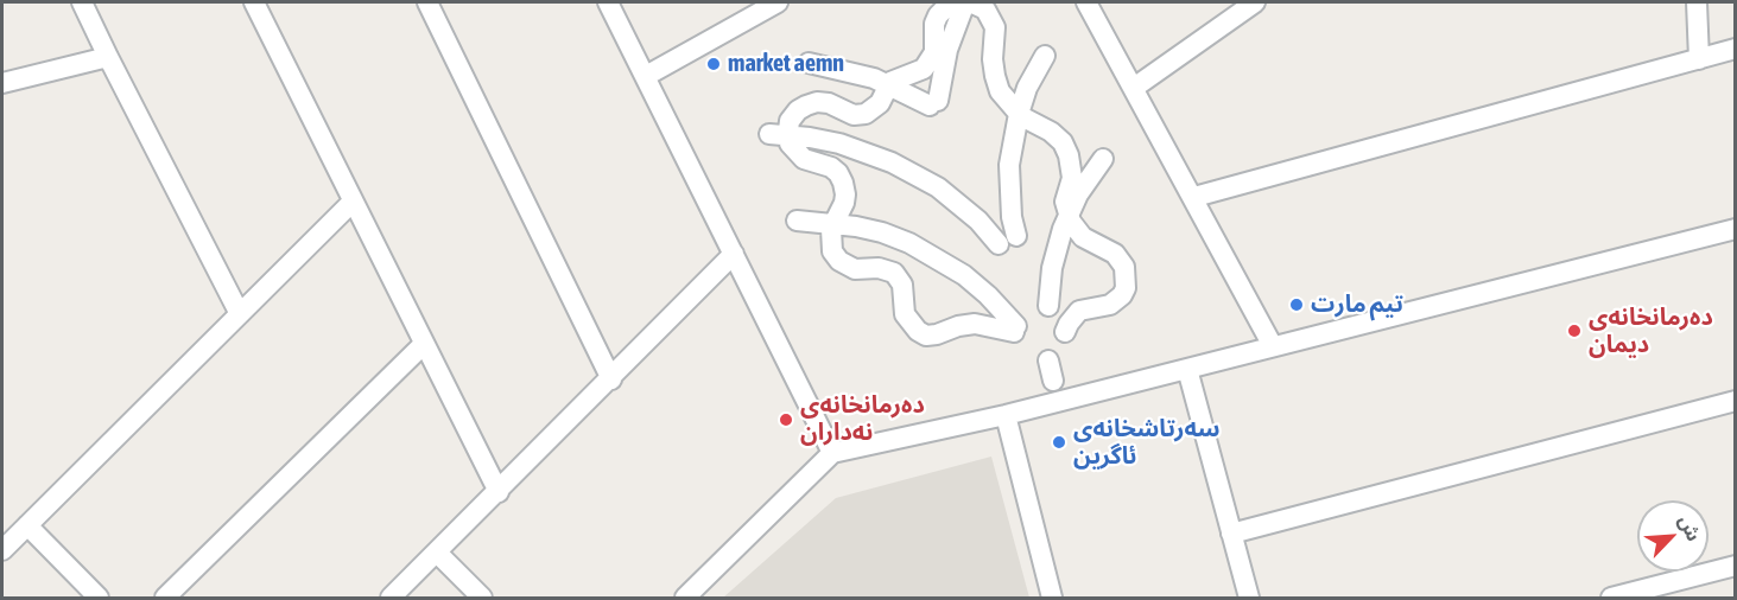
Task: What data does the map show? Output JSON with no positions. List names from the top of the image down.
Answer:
{
  "places": [
    "market aemn",
    "تیم مارت",
    "دەرمانخانەی دیمان",
    "دەرمانخانەی نەداران",
    "سەرتاشخانەی ئاگرین"
  ],
  "north": "top right"
}
